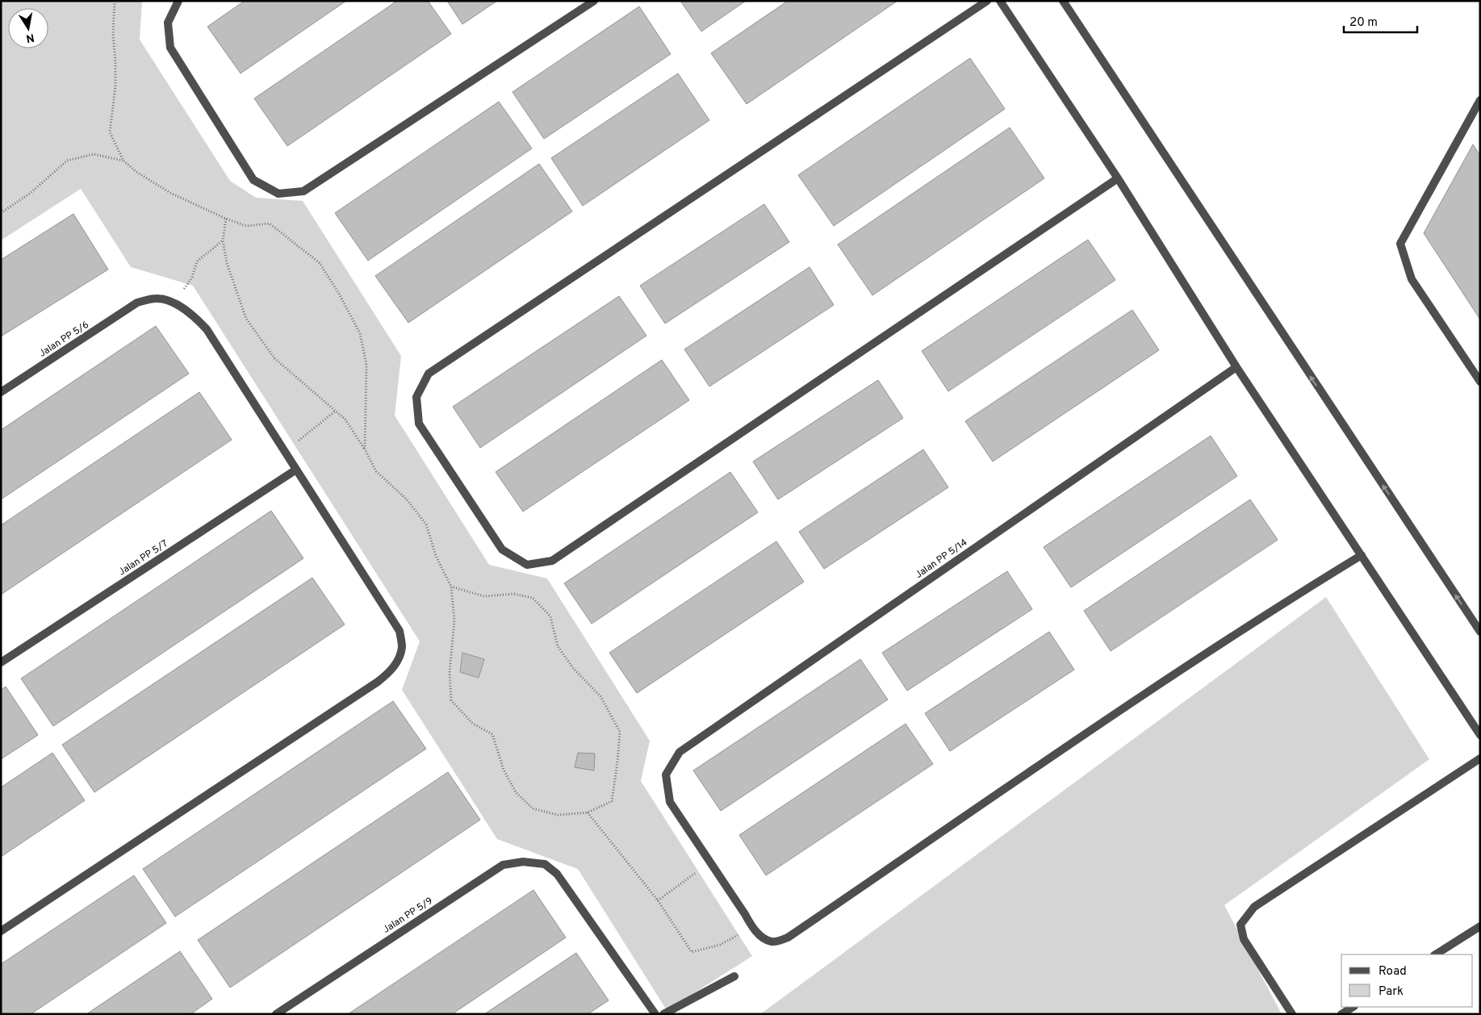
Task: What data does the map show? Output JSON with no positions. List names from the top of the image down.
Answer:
{
  "streets": {
    "street": [
      "Jalan PP 5/6",
      "Jalan PP 5/7",
      "Jalan PP 5/14",
      "Jalan PP 5/9"
    ]
  },
  "legend": ["Road", "Park"],
  "scale_bar": "20 m",
  "north": "bottom"
}
